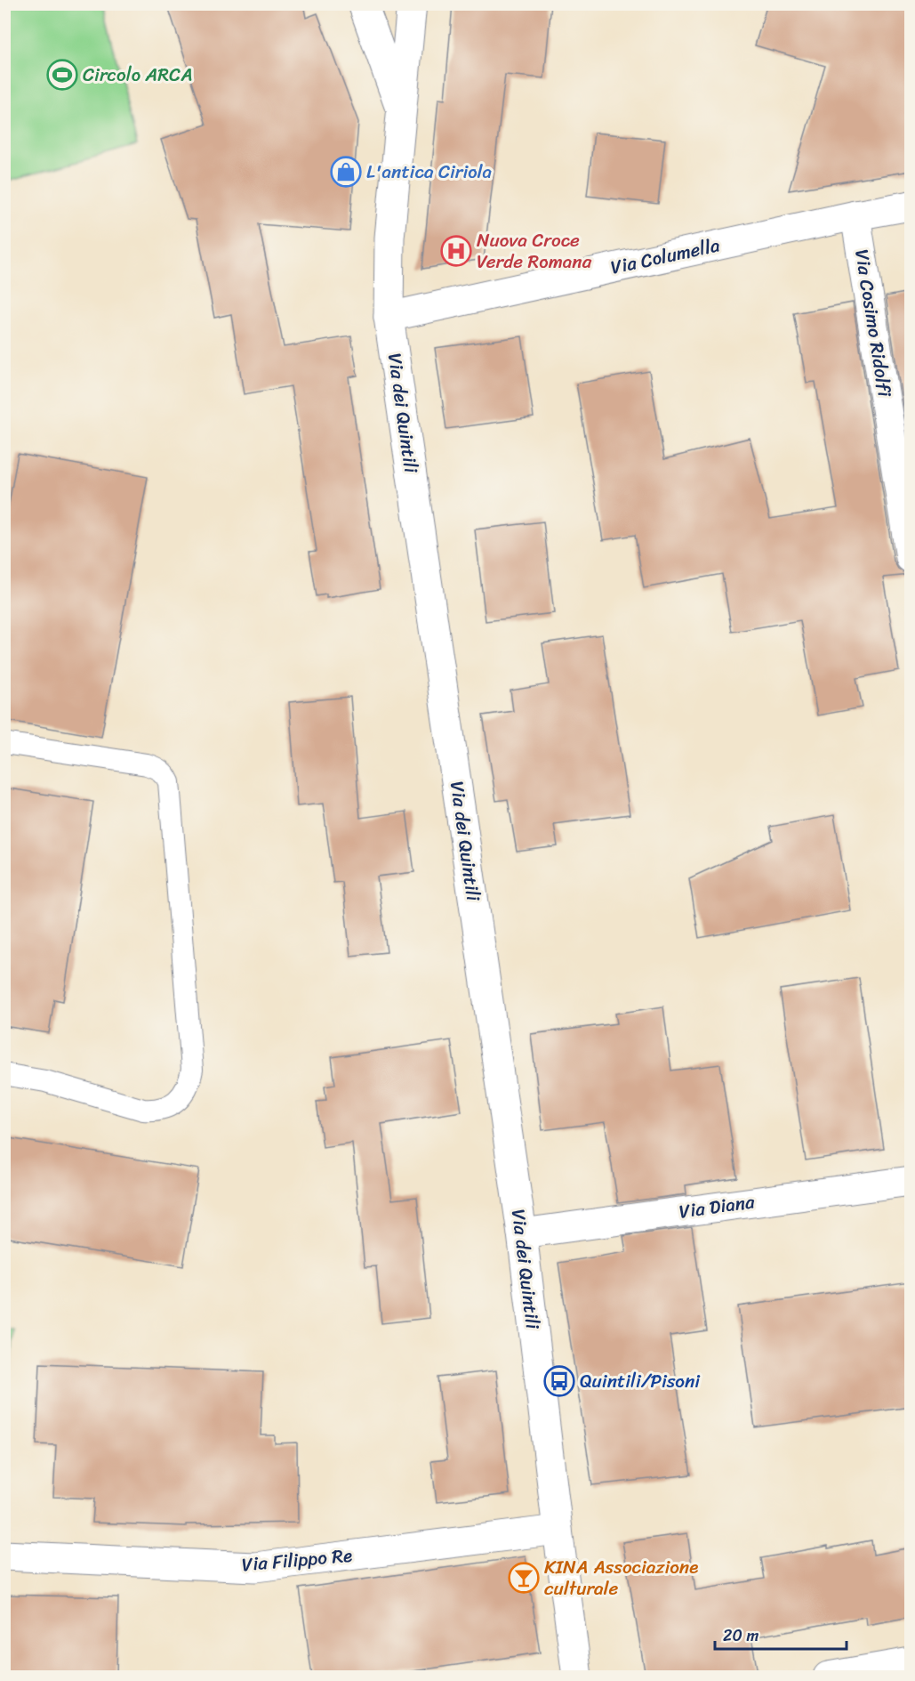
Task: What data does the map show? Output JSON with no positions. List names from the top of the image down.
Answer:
{
  "streets": {
    "street": [
      "Via Columella",
      "Via Cosimo Ridolfi",
      "Via dei Quintili",
      "Via Diana",
      "Via Filippo Re"
    ]
  },
  "crossings": [
    ["Via Columella", "Via Cosimo Ridolfi"],
    ["Via Columella", "Via dei Quintili"],
    ["Via dei Quintili", "Via Diana"],
    ["Via dei Quintili", "Via Filippo Re"]
  ],
  "places": {
    "sports": ["Circolo ARCA"],
    "shop": ["L'antica Ciriola"],
    "hospital": ["Nuova Croce Verde Romana"],
    "bus stop": ["Quintili/Pisoni"],
    "bar": ["KINA Associazione culturale"]
  },
  "scale_bar": "20 m"
}
